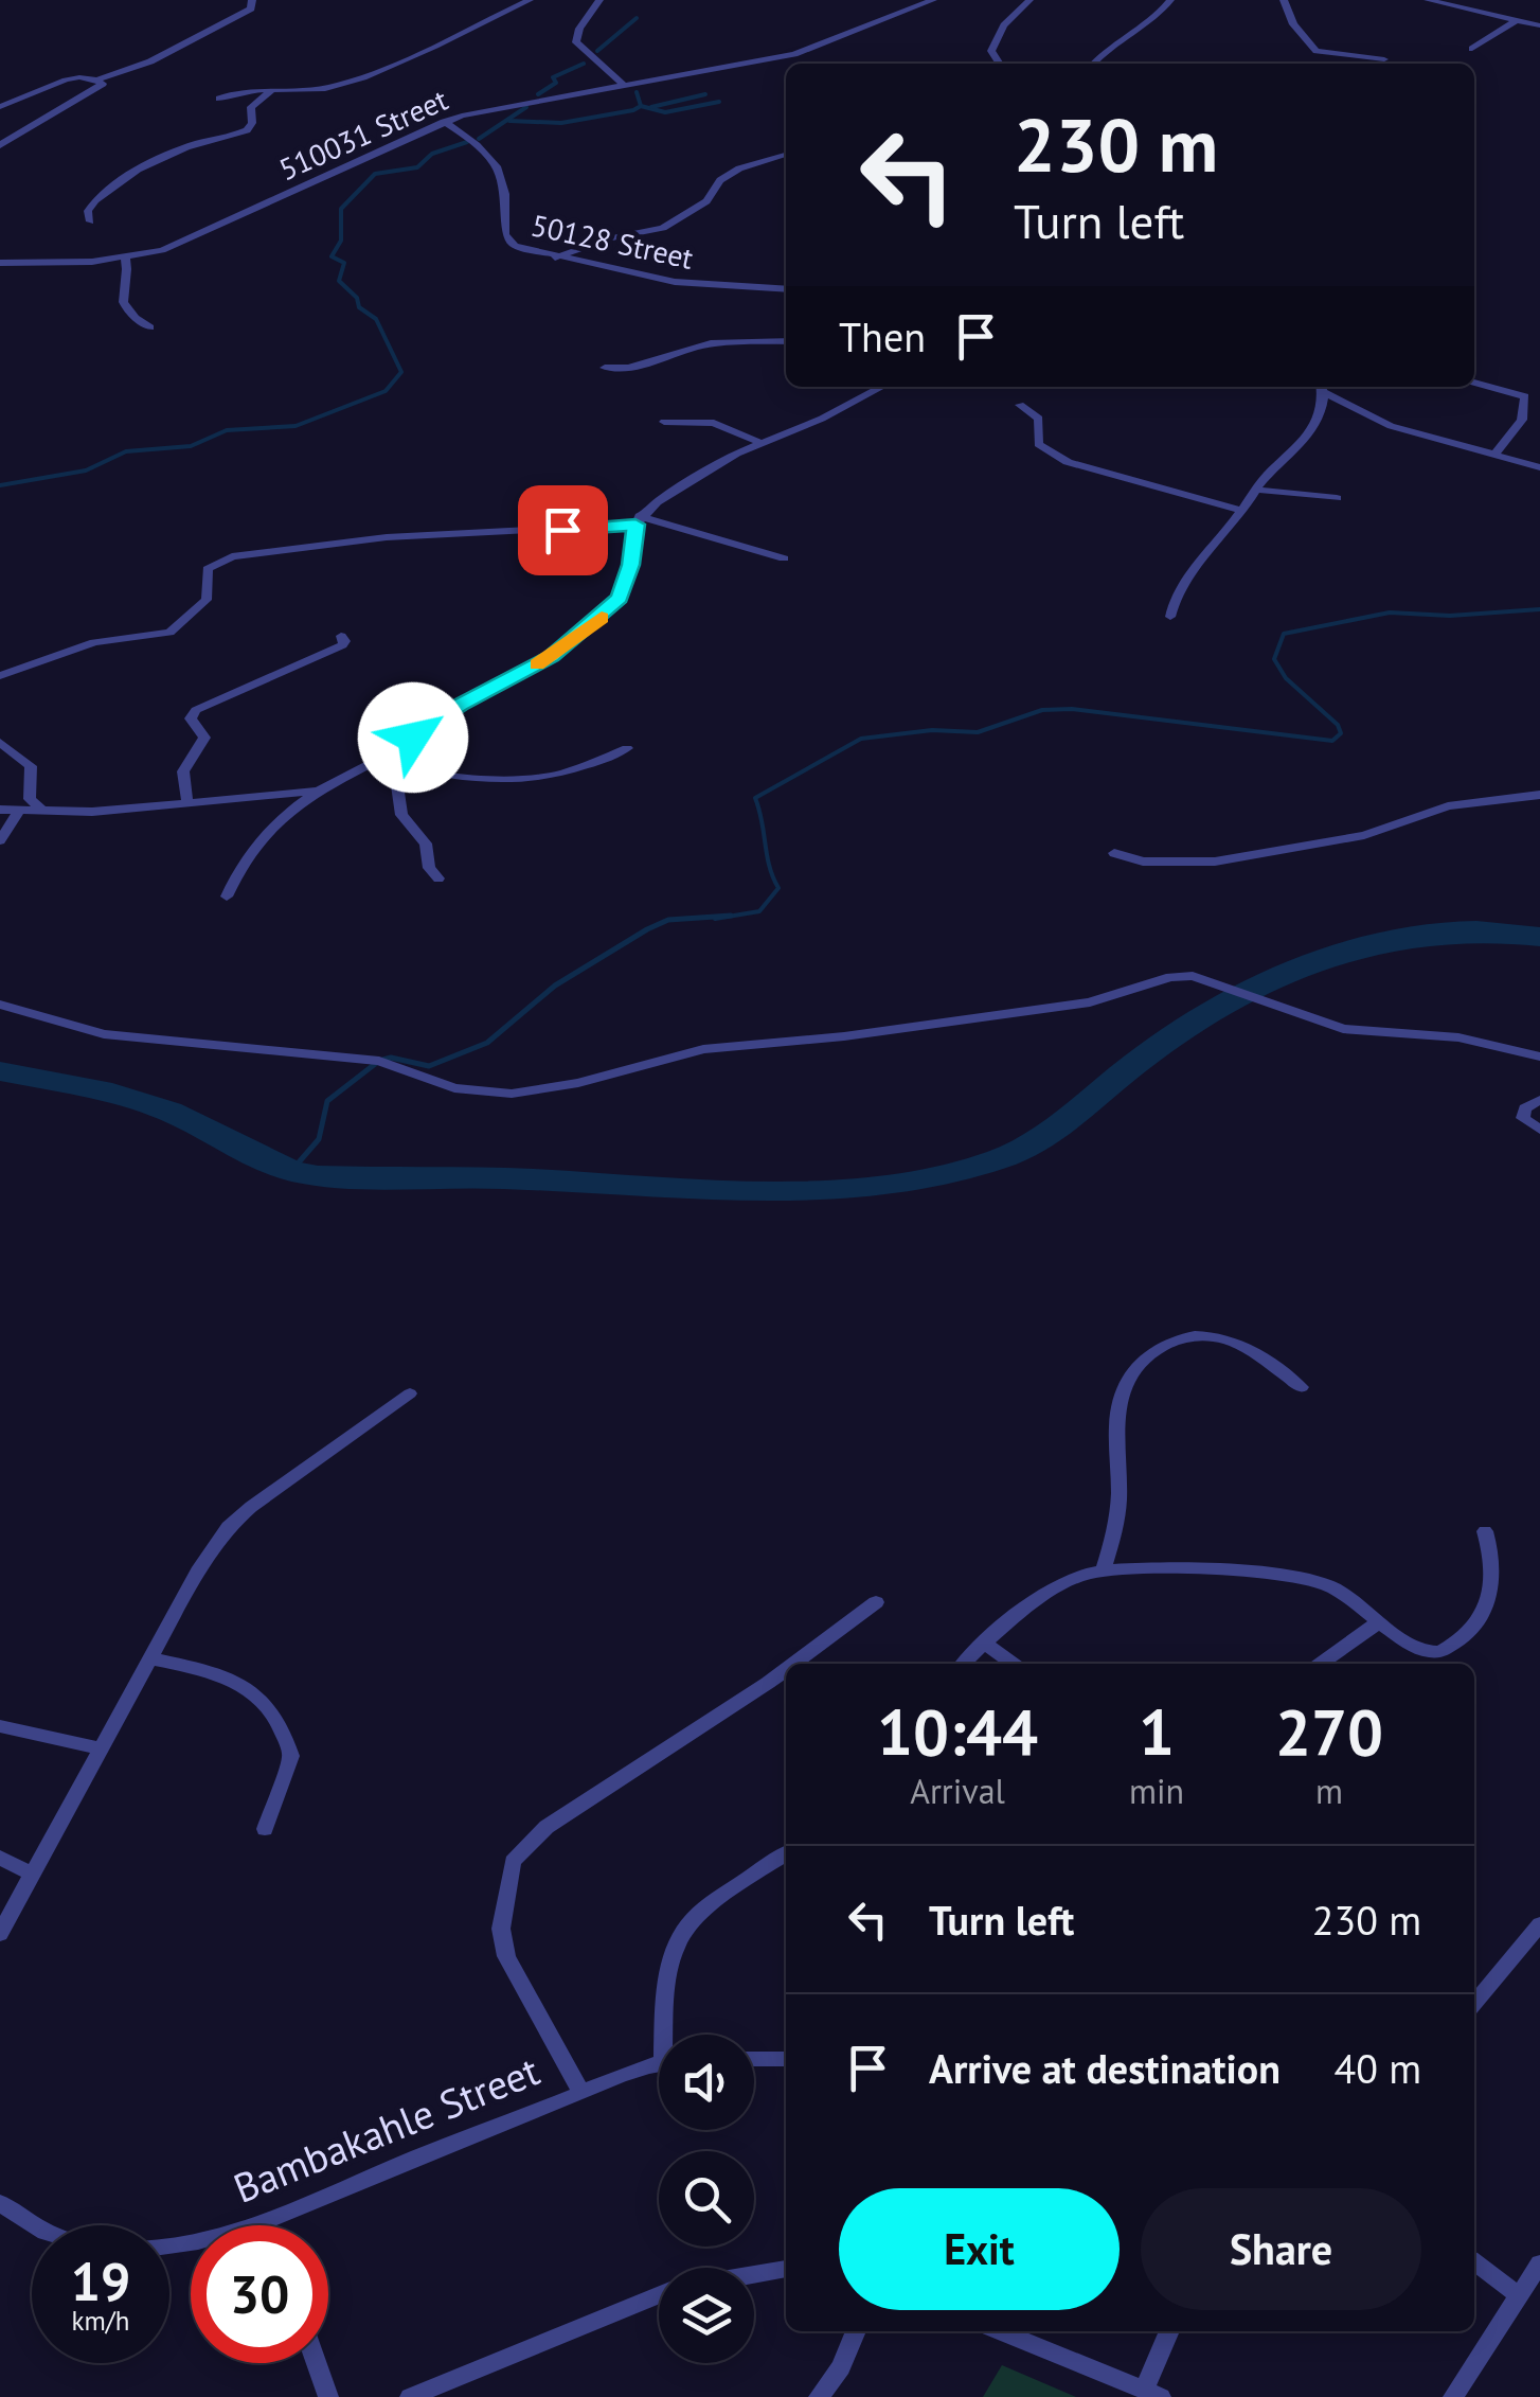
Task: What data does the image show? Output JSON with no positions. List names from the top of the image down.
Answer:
{
  "streets": {
    "street": ["510031 Street", "50128 Street", "Bambakahle Street"]
  },
  "crossings": [
    ["510031 Street", "50128 Street"]
  ],
  "page": {
    "turn": ["230 m", "Turn left"],
    "then": "Then",
    "eta": [
      "10:44",
      "Arrival",
      "1",
      "min",
      "270",
      "m"
    ],
    "list": [
      {
        "name": "Turn left",
        "value": "230 m"
      },
      {
        "name": "Arrive at destination",
        "value": "40 m"
      }
    ],
    "buttons": ["Exit", "Share"],
    "speed": "19 km/h",
    "limit": "30"
  }
}
